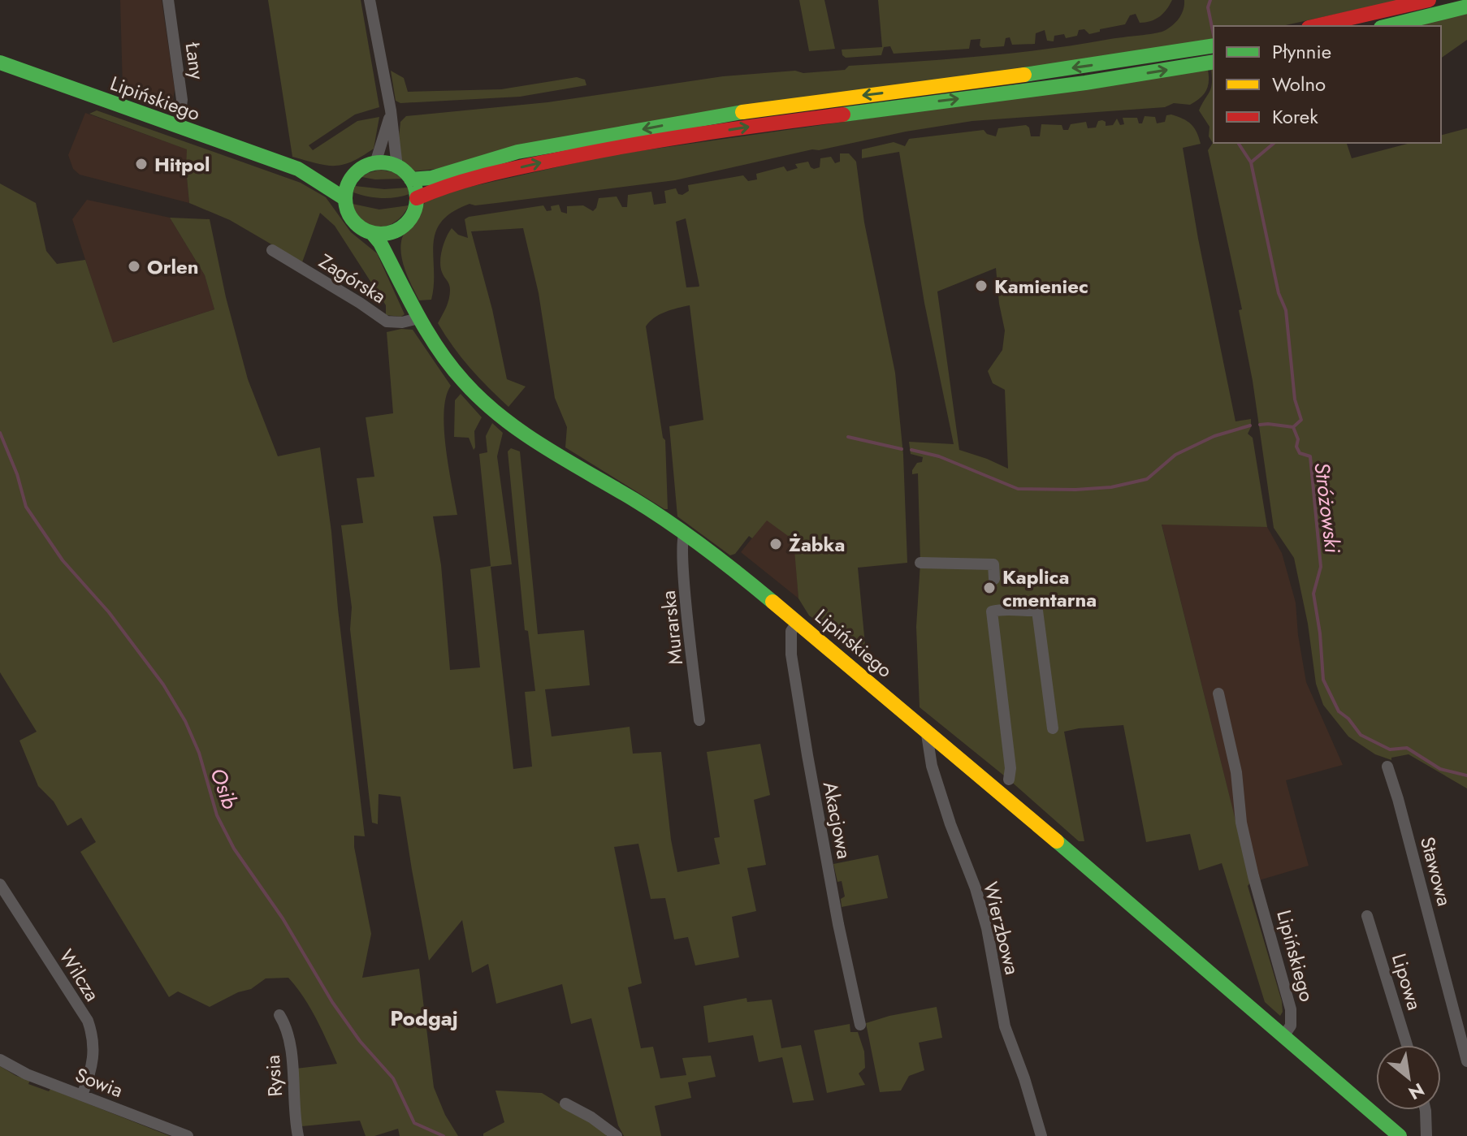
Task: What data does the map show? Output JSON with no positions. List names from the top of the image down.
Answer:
{
  "streets": {
    "main road": ["Lipińskiego"],
    "street": [
      "Łany",
      "Zagórska",
      "Murarska",
      "Akacjowa",
      "Stawowa",
      "Wierzbowa",
      "Wilcza",
      "Lipowa",
      "Rysia",
      "Sowia"
    ]
  },
  "crossings": [
    ["Łany", "Lipińskiego"],
    ["Lipińskiego", "Zagórska"],
    ["Lipińskiego", "Murarska"],
    ["Lipińskiego", "Akacjowa"],
    ["Lipińskiego", "Wierzbowa"],
    ["Wilcza", "Sowia"]
  ],
  "districts": ["Podgaj"],
  "water": ["Stróżowski", "Osib"],
  "places": [
    "Hitpol",
    "Orlen",
    "Kamieniec",
    "Żabka",
    "Kaplica cmentarna"
  ],
  "legend": ["Płynnie", "Wolno", "Korek"],
  "north": "bottom right"
}
